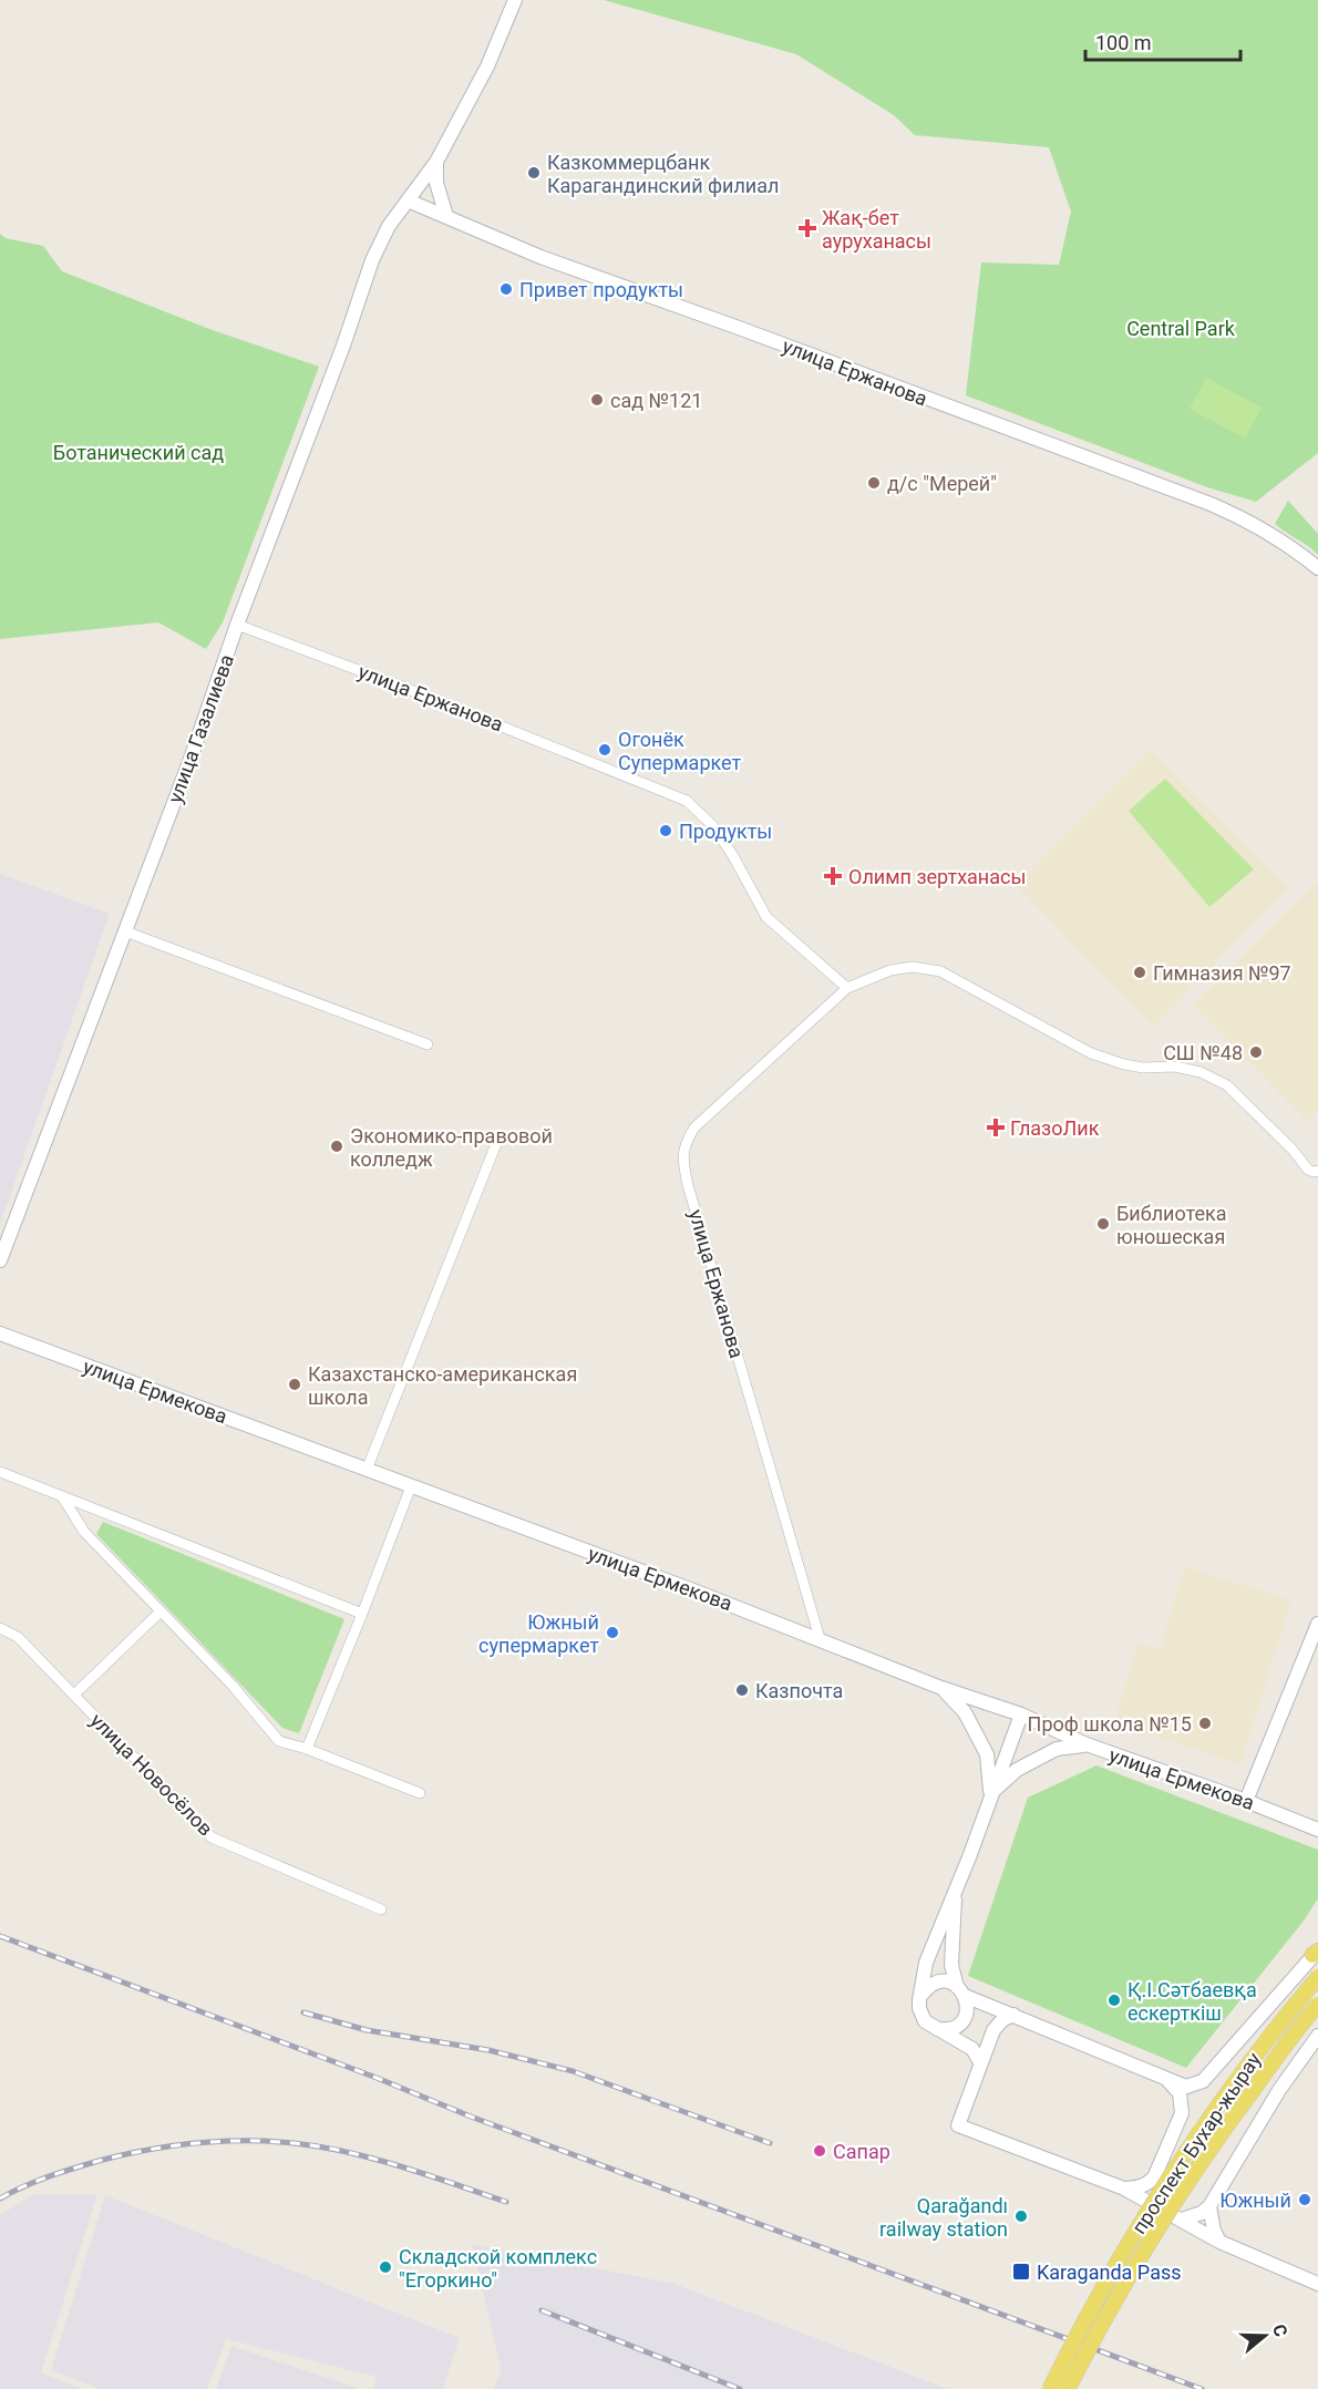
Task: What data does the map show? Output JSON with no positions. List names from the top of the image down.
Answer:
{
  "streets": {
    "main road": [
      "улица Ержанова",
      "улица Газалиева",
      "улица Ермекова",
      "проспект Бухар-жырау"
    ],
    "street": ["улица Новосёлов"]
  },
  "crossings": [
    ["улица Ержанова", "улица Газалиева"],
    ["улица Ержанова", "улица Ермекова"]
  ],
  "parks": ["Central Park", "Ботанический сад"],
  "places": {
    "other": [
      "Казкоммерцбанк Карагандинский филиал",
      "Привет продукты",
      "сад №121",
      "д/с \"Мерей\"",
      "Огонёк Супермаркет",
      "Продукты",
      "Гимназия №97",
      "СШ №48",
      "Экономико-правовой колледж",
      "Библиотека юношеская",
      "Казахстанско-американская школа",
      "Южный супермаркет",
      "Казпочта",
      "Проф школа №15",
      "Қ.І.Сәтбаевқа ескерткіш",
      "Сапар",
      "Южный",
      "Qarağandı railway station",
      "Складской комплекс \"Егоркино\""
    ],
    "health": ["Жақ-бет ауруханасы", "Олимп зертханасы", "ГлазоЛик"],
    "transit": ["Karaganda Pass"]
  },
  "scale_bar": "100 m",
  "north": "right"
}
